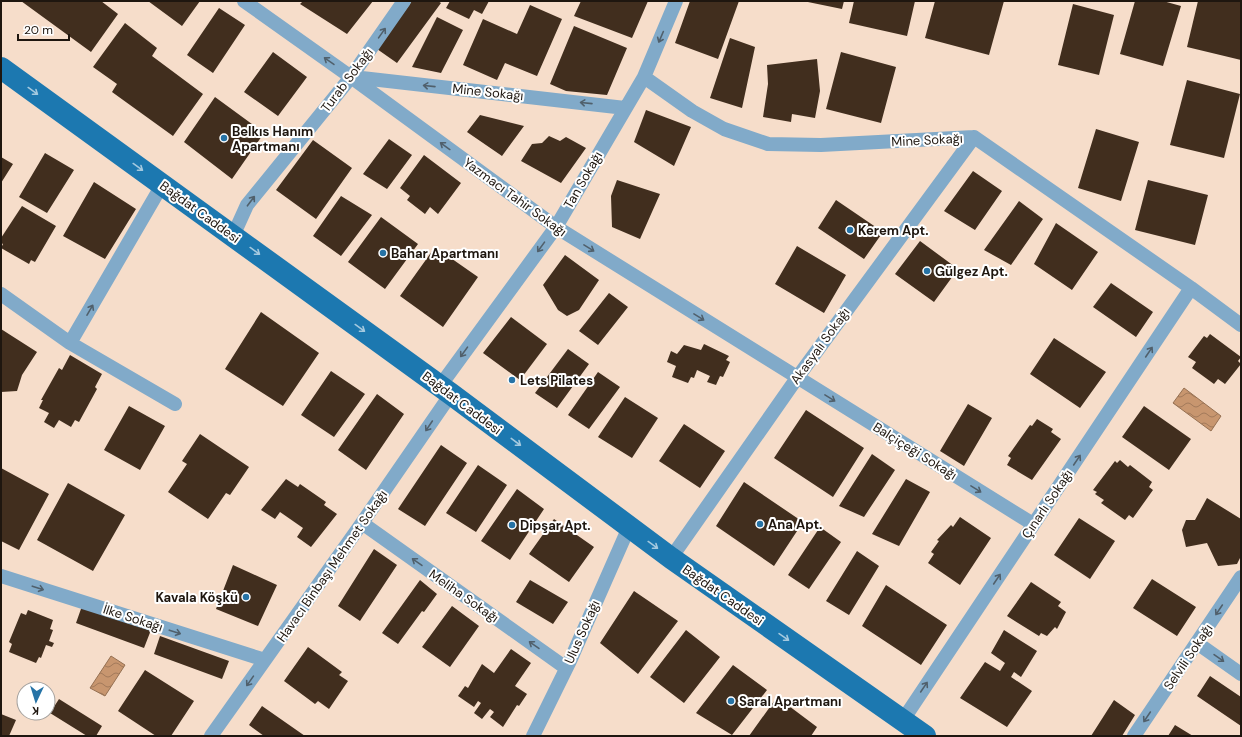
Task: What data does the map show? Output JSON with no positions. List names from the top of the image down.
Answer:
{
  "streets": {
    "main road": ["Bağdat Caddesi"],
    "street": [
      "Turab Sokağı",
      "Mine Sokağı",
      "Tan Sokağı",
      "Yazmacı Tahir Sokağı",
      "Akasyalı Sokağı",
      "Balçiçeği Sokağı",
      "Çınarlı Sokağı",
      "Havacı Binbaşı Mehmet Sokağı",
      "Meliha Sokağı",
      "İlke Sokağı",
      "Ulus Sokağı",
      "Selvili Sokağı"
    ]
  },
  "crossings": [
    ["Turab Sokağı", "Mine Sokağı"],
    ["Turab Sokağı", "Yazmacı Tahir Sokağı"],
    ["Turab Sokağı", "Bağdat Caddesi"],
    ["Mine Sokağı", "Tan Sokağı"],
    ["Mine Sokağı", "Yazmacı Tahir Sokağı"],
    ["Mine Sokağı", "Akasyalı Sokağı"],
    ["Mine Sokağı", "Çınarlı Sokağı"],
    ["Tan Sokağı", "Yazmacı Tahir Sokağı"],
    ["Tan Sokağı", "Bağdat Caddesi"],
    ["Tan Sokağı", "Havacı Binbaşı Mehmet Sokağı"],
    ["Yazmacı Tahir Sokağı", "Akasyalı Sokağı"],
    ["Yazmacı Tahir Sokağı", "Balçiçeği Sokağı"],
    ["Bağdat Caddesi", "Akasyalı Sokağı"],
    ["Bağdat Caddesi", "Çınarlı Sokağı"],
    ["Bağdat Caddesi", "Havacı Binbaşı Mehmet Sokağı"],
    ["Bağdat Caddesi", "Ulus Sokağı"],
    ["Akasyalı Sokağı", "Balçiçeği Sokağı"],
    ["Balçiçeği Sokağı", "Çınarlı Sokağı"],
    ["Havacı Binbaşı Mehmet Sokağı", "Meliha Sokağı"],
    ["Havacı Binbaşı Mehmet Sokağı", "İlke Sokağı"],
    ["Meliha Sokağı", "Ulus Sokağı"]
  ],
  "one_way": [
    "Turab Sokağı",
    "Tan Sokağı",
    "Bağdat Caddesi",
    "Balçiçeği Sokağı",
    "Çınarlı Sokağı",
    "Havacı Binbaşı Mehmet Sokağı",
    "Meliha Sokağı",
    "İlke Sokağı",
    "Selvili Sokağı"
  ],
  "places": [
    "Belkıs Hanım Apartmanı",
    "Kerem Apt.",
    "Bahar Apartmanı",
    "Gülgez Apt.",
    "Lets Pilates",
    "Ana Apt.",
    "Dipşar Apt.",
    "Kavala Köşkü",
    "Saral Apartmanı"
  ],
  "scale_bar": "20 m",
  "north": "bottom"
}
